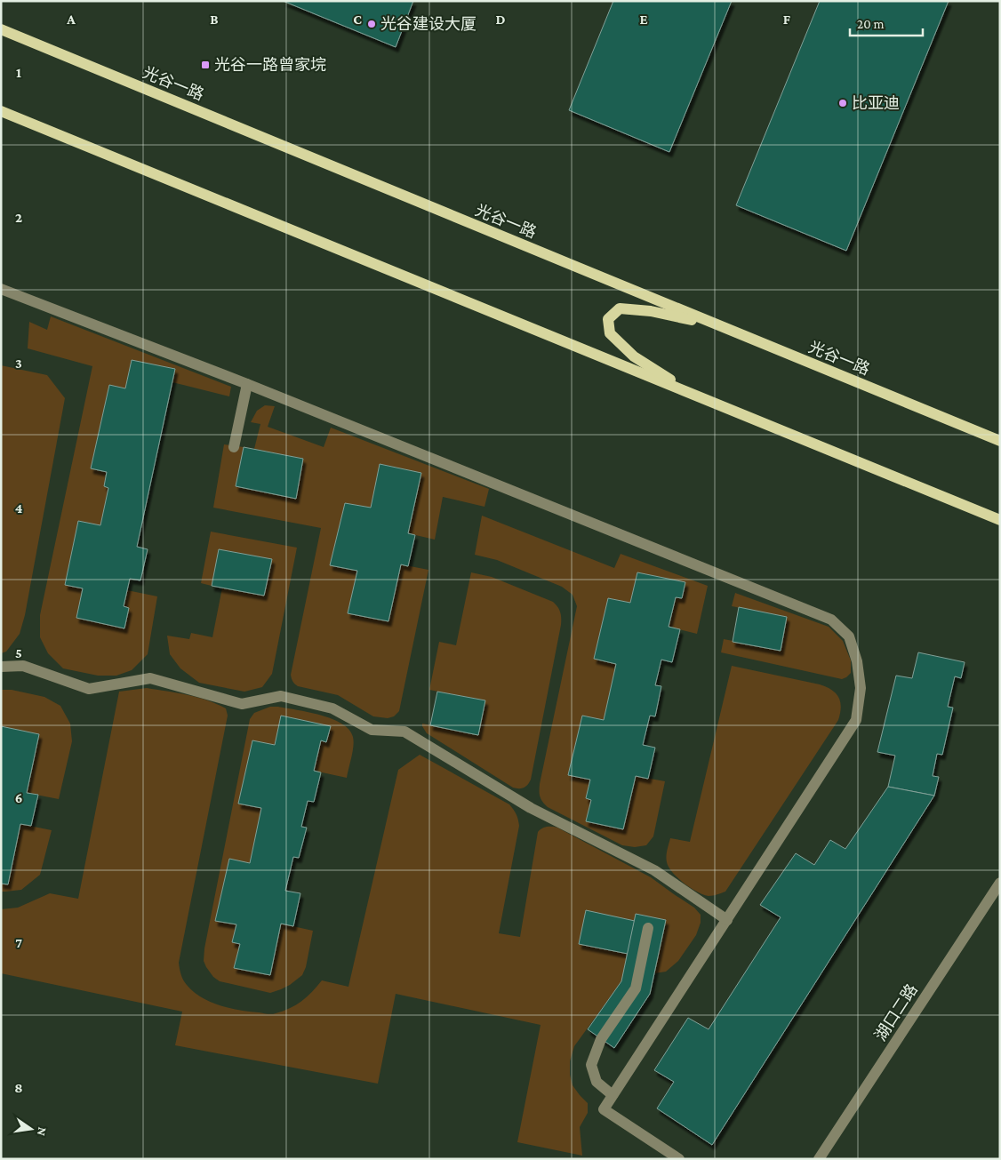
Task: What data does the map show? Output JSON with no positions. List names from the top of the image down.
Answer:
{
  "streets": {
    "main road": ["光谷一路"],
    "street": ["湖口二路"]
  },
  "places": {
    "other": ["光谷建设大厦", "比亚迪"],
    "transit": ["光谷一路曾家垸"]
  },
  "scale_bar": "20 m",
  "north": "right",
  "grid": {
    "columns": [
      "A",
      "B",
      "C",
      "D",
      "E",
      "F"
    ],
    "rows": [
      "1",
      "2",
      "3",
      "4",
      "5",
      "6",
      "7",
      "8"
    ]
  }
}
